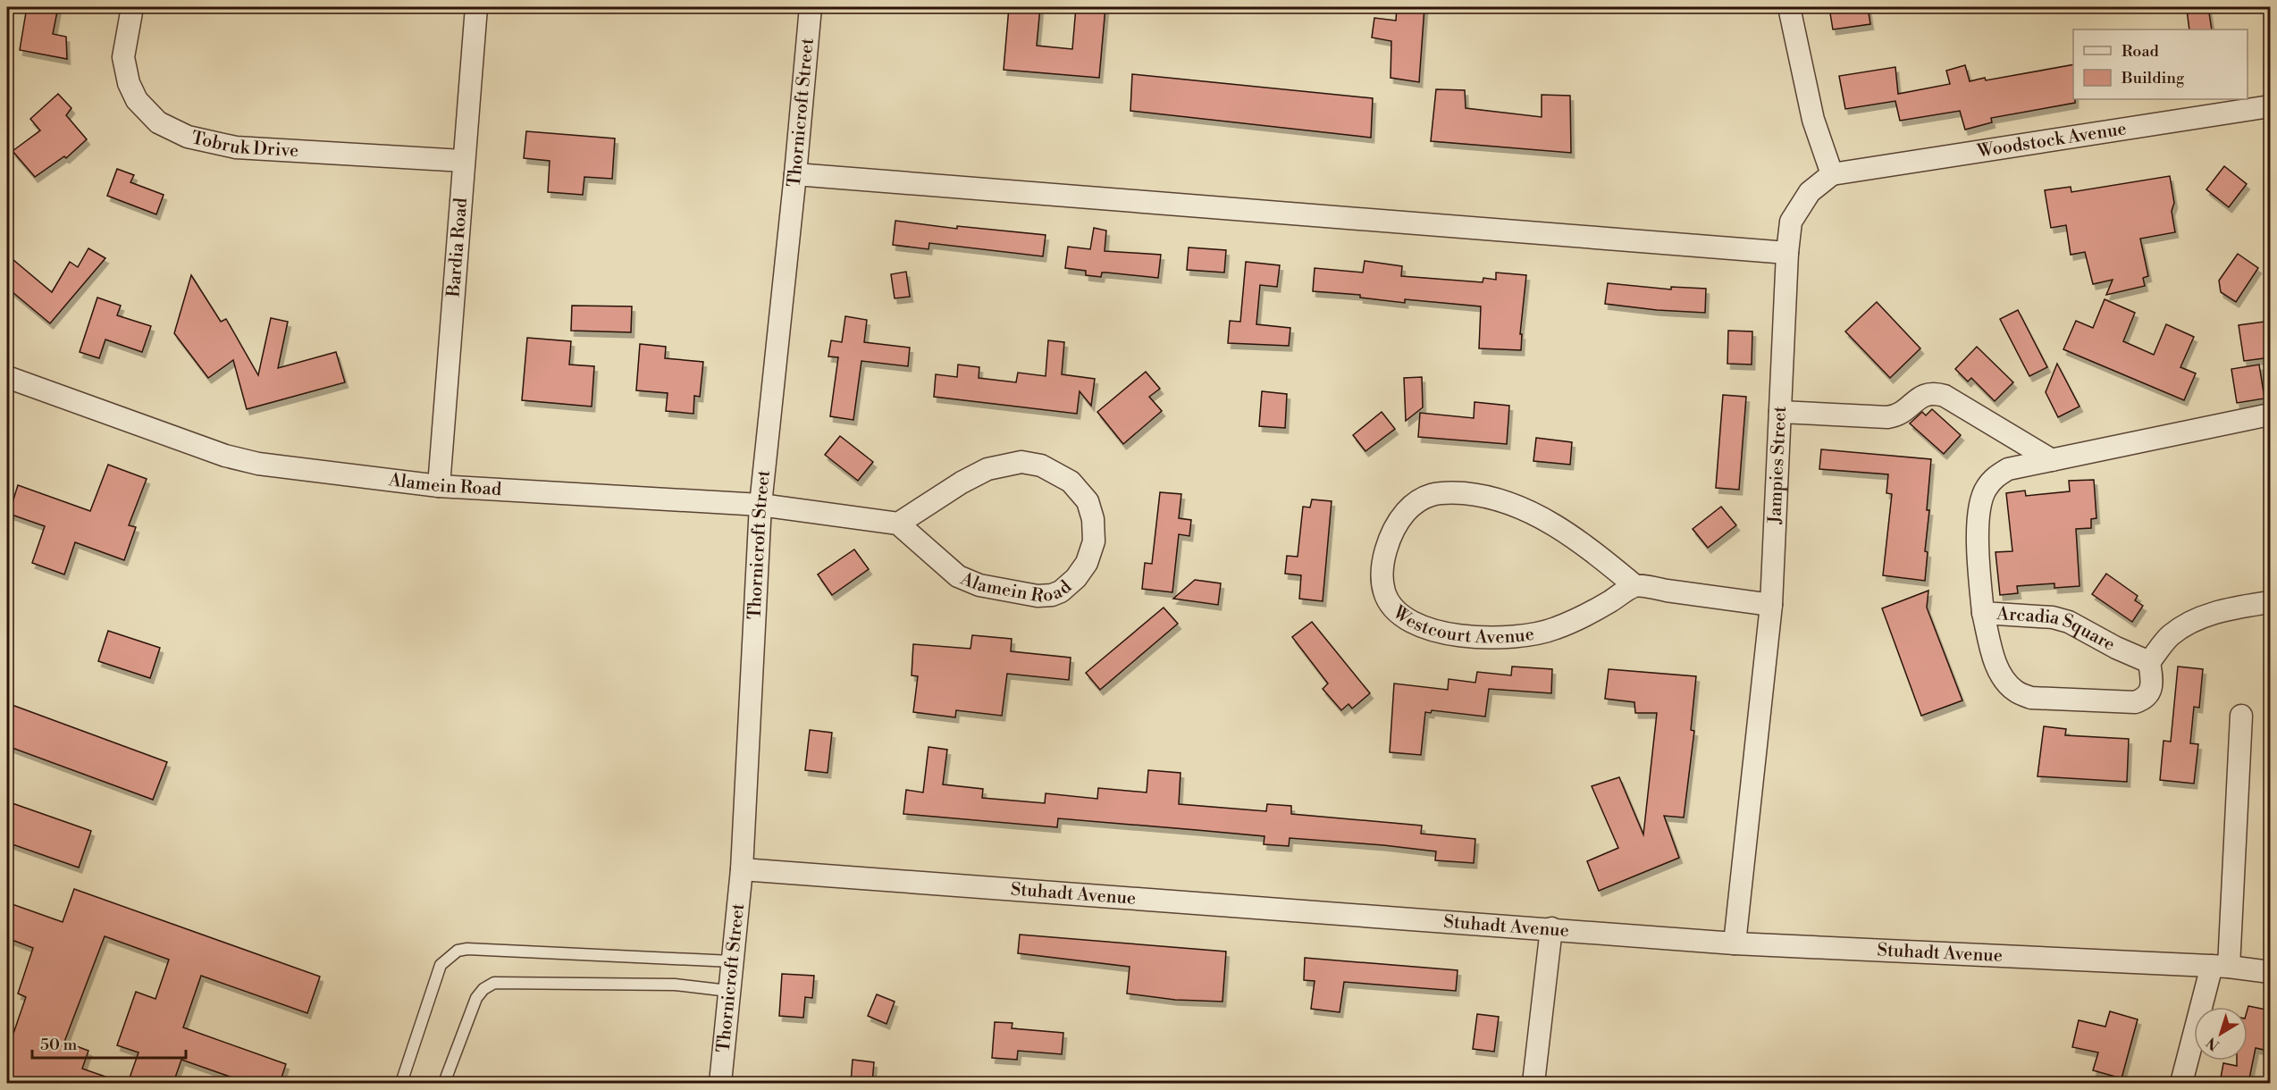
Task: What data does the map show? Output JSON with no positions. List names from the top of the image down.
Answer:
{
  "streets": {
    "street": [
      "Thornicroft Street",
      "Woodstock Avenue",
      "Tobruk Drive",
      "Bardia Road",
      "Jampies Street",
      "Alamein Road",
      "Westcourt Avenue",
      "Arcadia Square",
      "Stuhadt Avenue"
    ]
  },
  "crossings": [
    ["Thornicroft Street", "Alamein Road"],
    ["Thornicroft Street", "Stuhadt Avenue"],
    ["Woodstock Avenue", "Jampies Street"],
    ["Tobruk Drive", "Bardia Road"],
    ["Bardia Road", "Alamein Road"],
    ["Jampies Street", "Stuhadt Avenue"]
  ],
  "legend": ["Road", "Building"],
  "scale_bar": "50 m",
  "north": "bottom left"
}
